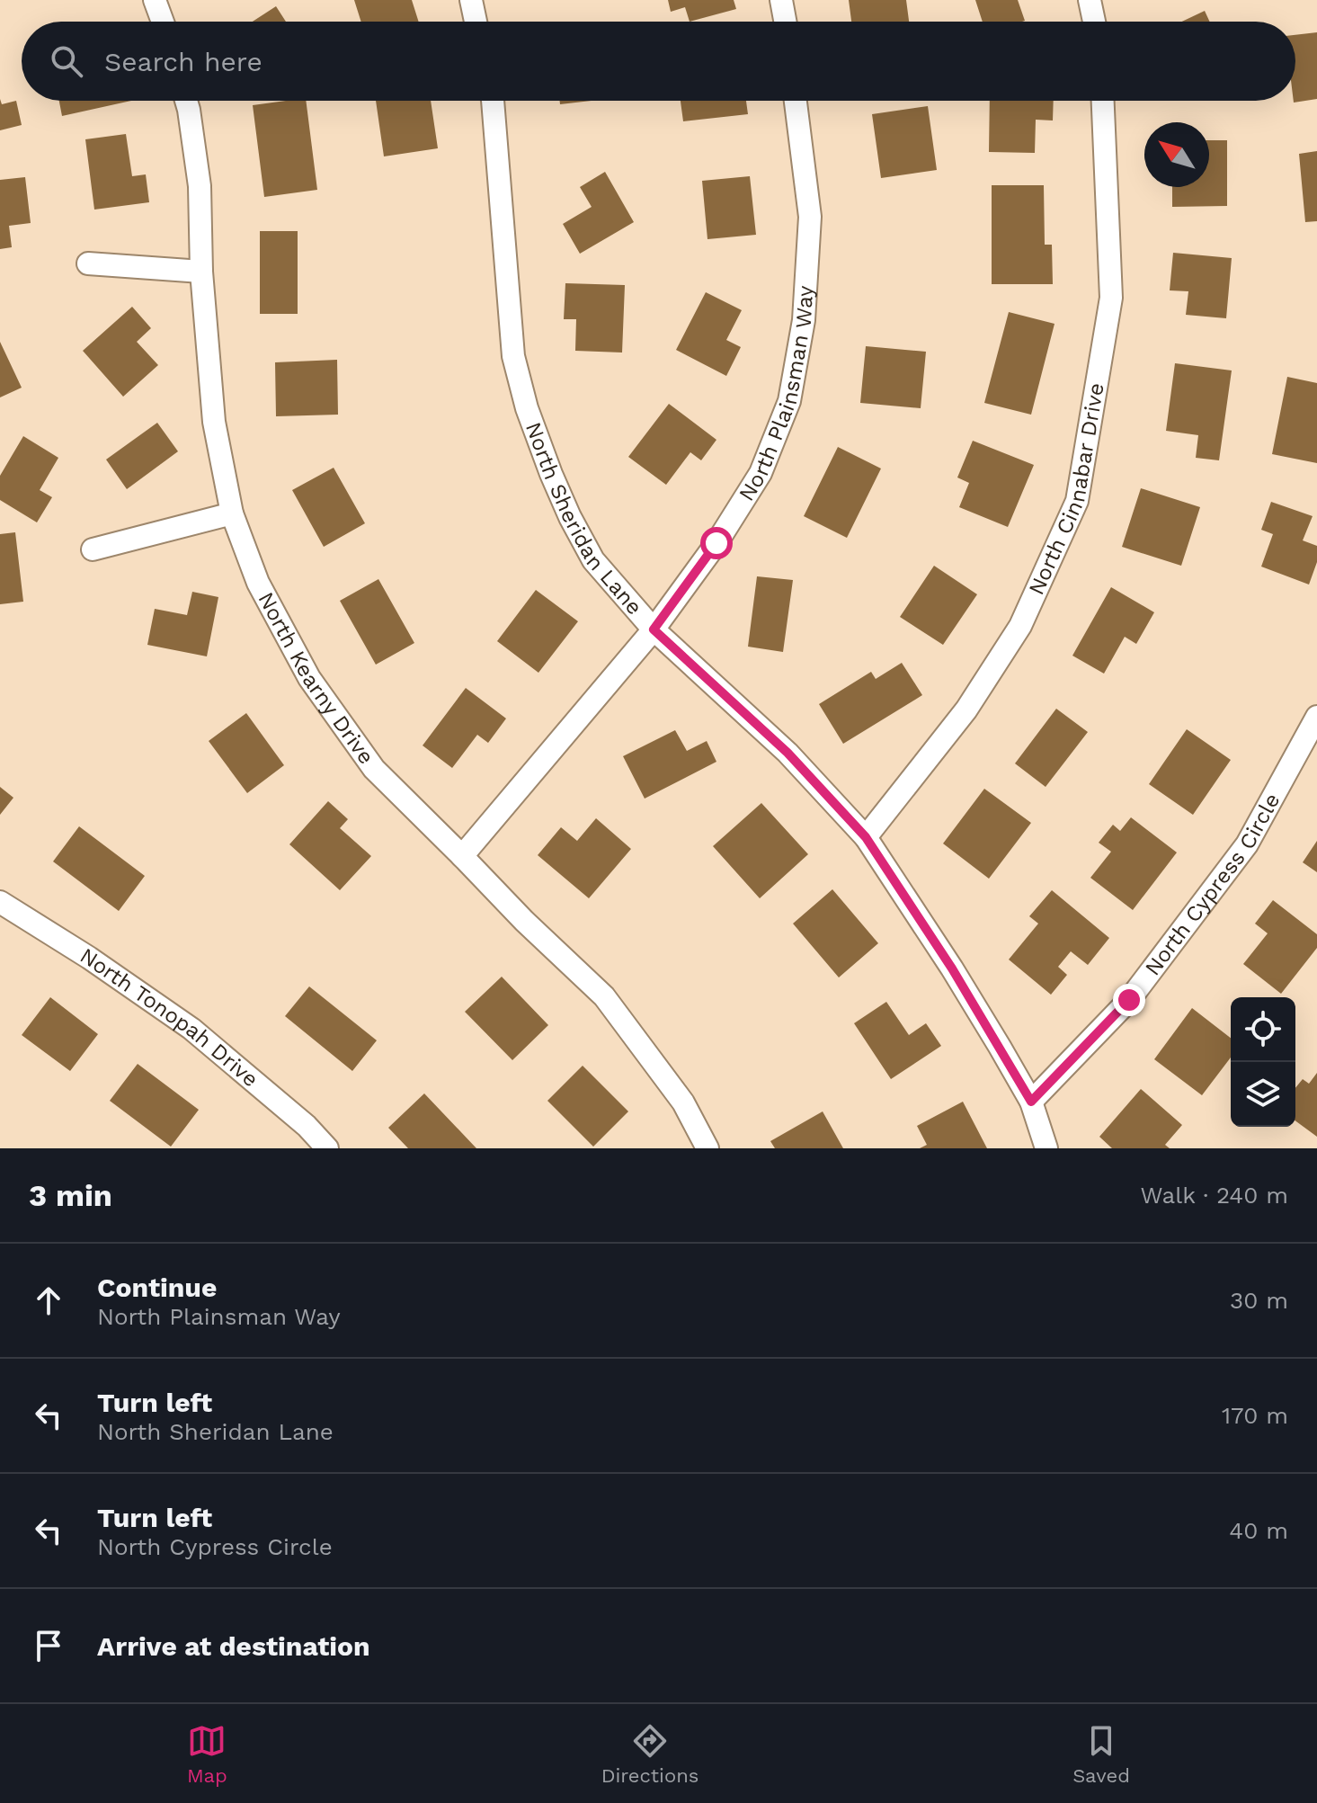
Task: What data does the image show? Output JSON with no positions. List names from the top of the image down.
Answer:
{
  "streets": {
    "street": [
      "North Plainsman Way",
      "North Cinnabar Drive",
      "North Sheridan Lane",
      "North Kearny Drive",
      "North Cypress Circle",
      "North Tonopah Drive"
    ]
  },
  "crossings": [
    ["North Plainsman Way", "North Sheridan Lane"],
    ["North Plainsman Way", "North Kearny Drive"],
    ["North Cinnabar Drive", "North Sheridan Lane"],
    ["North Sheridan Lane", "North Cypress Circle"]
  ],
  "north": "top left",
  "page": {
    "search": "Search here",
    "heading": ["3 min", "Walk · 240 m"],
    "list": [
      ["Continue", "North Plainsman Way", "30 m"],
      ["Turn left", "North Sheridan Lane", "170 m"],
      ["Turn left", "North Cypress Circle", "40 m"],
      "Arrive at destination"
    ],
    "nav": ["Map", "Directions", "Saved"]
  }
}
